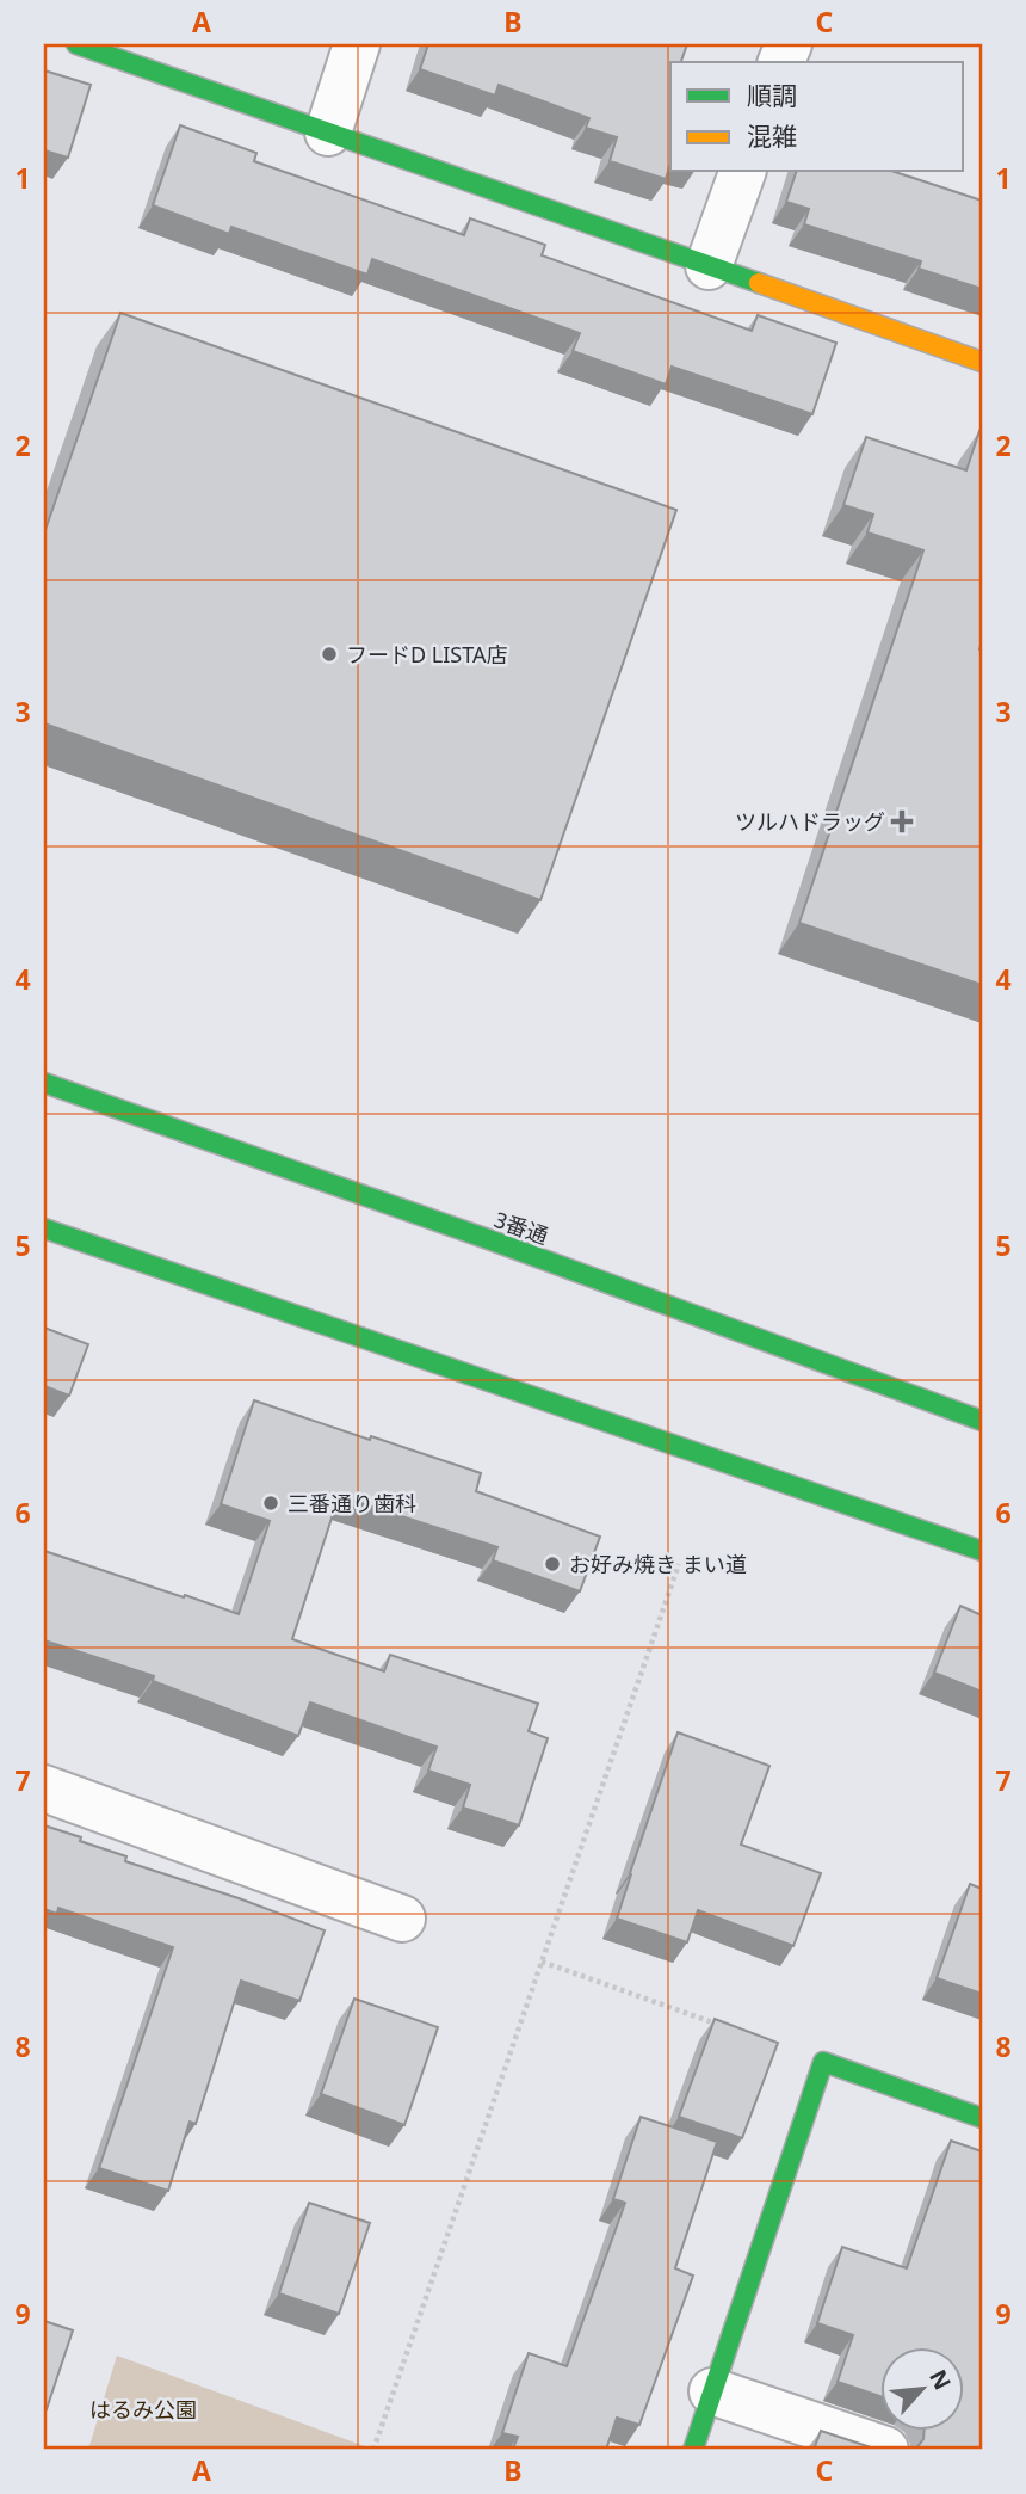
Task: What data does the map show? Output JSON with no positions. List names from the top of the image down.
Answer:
{
  "streets": {
    "street": ["3番通"]
  },
  "parks": ["はるみ公園"],
  "places": {
    "other": ["フードD LISTA店", "三番通り歯科", "お好み焼き まい道"],
    "health": ["ツルハドラッグ"]
  },
  "legend": ["順調", "混雑"],
  "north": "top right",
  "grid": {
    "columns": ["A", "B", "C"],
    "rows": [
      "1",
      "2",
      "3",
      "4",
      "5",
      "6",
      "7",
      "8",
      "9"
    ]
  }
}
